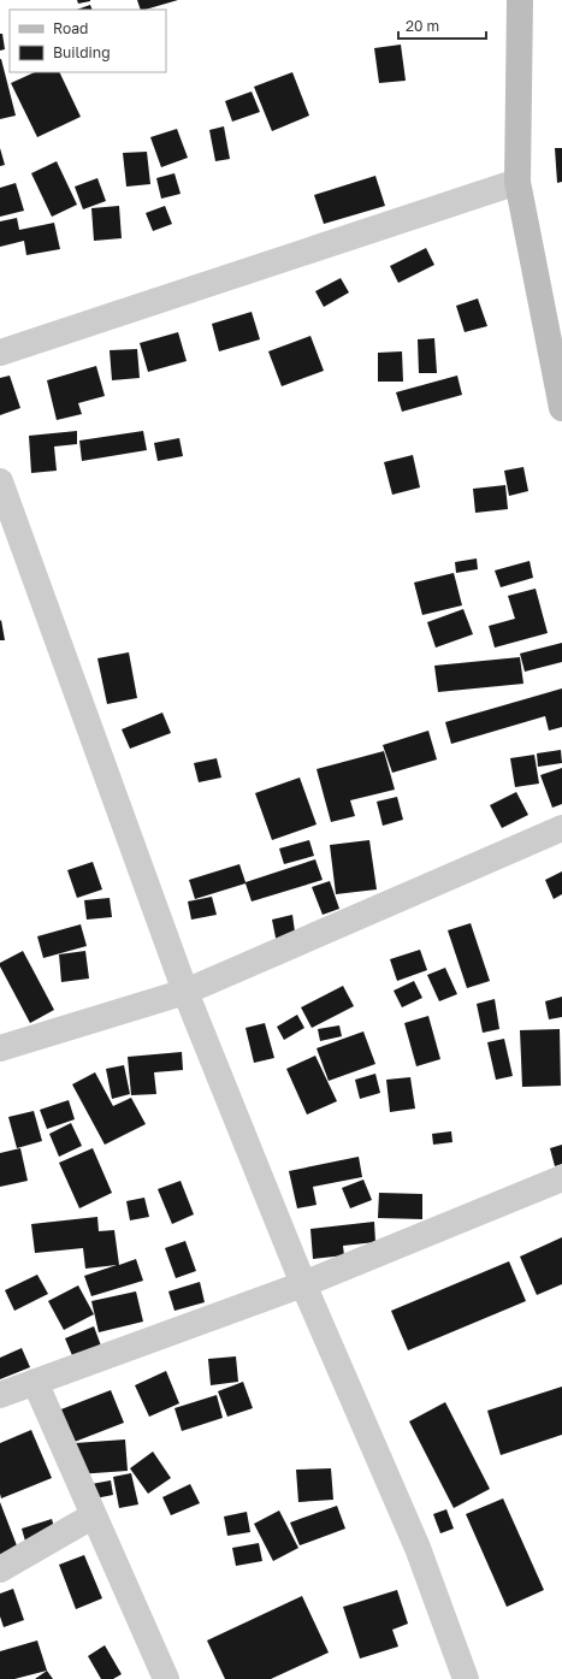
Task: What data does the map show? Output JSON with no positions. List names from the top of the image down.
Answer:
{
  "legend": ["Road", "Building"],
  "scale_bar": "20 m"
}
